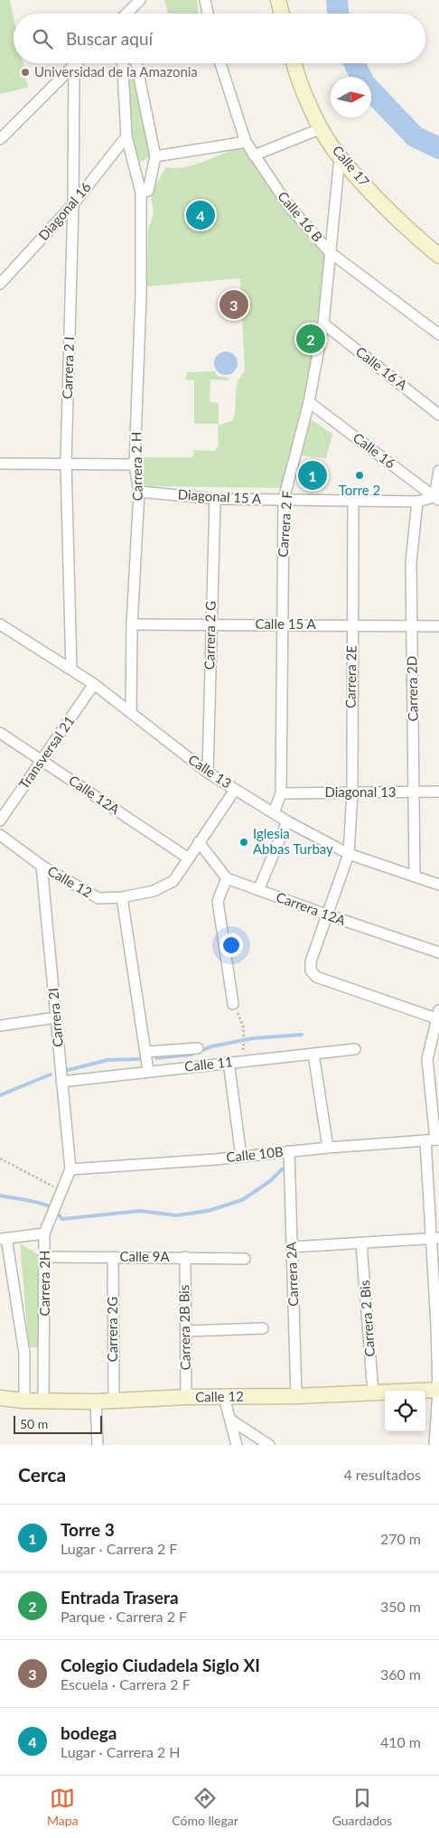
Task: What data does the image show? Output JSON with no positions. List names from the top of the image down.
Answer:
{
  "streets": {
    "main road": ["Calle 17", "Calle 12"],
    "street": [
      "Diagonal 16",
      "Calle 16 B",
      "Carrera 2 I",
      "Calle 16 A",
      "Calle 16",
      "Carrera 2 H",
      "Diagonal 15 A",
      "Carrera 2 F",
      "Calle 15 A",
      "Carrera 2 G",
      "Carrera 2E",
      "Carrera 2D",
      "Transversal 21",
      "Calle 13",
      "Diagonal 13",
      "Calle 12A",
      "Carrera 12A",
      "Carrera 2I",
      "Calle 11",
      "Calle 10B",
      "Calle 9A",
      "Carrera 2A",
      "Carrera 2H",
      "Carrera 2 Bis",
      "Carrera 2B Bis",
      "Carrera 2G"
    ]
  },
  "crossings": [
    ["Calle 17", "Carrera 2 F"],
    ["Diagonal 16", "Carrera 2 I"],
    ["Calle 16 B", "Carrera 2 F"],
    ["Carrera 2 I", "Calle 13"],
    ["Calle 16 A", "Carrera 2 F"],
    ["Calle 16", "Diagonal 15 A"],
    ["Calle 16", "Carrera 2 F"],
    ["Carrera 2 H", "Diagonal 15 A"],
    ["Carrera 2 H", "Calle 15 A"],
    ["Carrera 2 H", "Calle 13"],
    ["Diagonal 15 A", "Carrera 2 F"],
    ["Diagonal 15 A", "Carrera 2 G"],
    ["Diagonal 15 A", "Carrera 2E"],
    ["Diagonal 15 A", "Carrera 2D"],
    ["Carrera 2 F", "Calle 15 A"],
    ["Carrera 2 F", "Calle 13"],
    ["Carrera 2 F", "Diagonal 13"],
    ["Calle 15 A", "Carrera 2 G"],
    ["Calle 15 A", "Carrera 2E"],
    ["Calle 15 A", "Carrera 2D"],
    ["Carrera 2 G", "Calle 13"],
    ["Carrera 2E", "Calle 13"],
    ["Carrera 2E", "Diagonal 13"],
    ["Carrera 2E", "Carrera 12A"],
    ["Carrera 2D", "Calle 13"],
    ["Carrera 2D", "Diagonal 13"],
    ["Transversal 21", "Calle 13"],
    ["Transversal 21", "Calle 12A"],
    ["Calle 12A", "Calle 12"],
    ["Calle 12", "Carrera 2I"],
    ["Calle 12", "Carrera 2A"],
    ["Calle 12", "Carrera 2H"],
    ["Calle 12", "Carrera 2 Bis"],
    ["Calle 12", "Carrera 2B Bis"],
    ["Calle 12", "Carrera 2G"],
    ["Carrera 2I", "Calle 11"],
    ["Carrera 2I", "Calle 10B"],
    ["Carrera 2I", "Carrera 2H"],
    ["Calle 10B", "Carrera 2A"],
    ["Calle 10B", "Carrera 2H"],
    ["Calle 9A", "Carrera 2H"],
    ["Calle 9A", "Carrera 2B Bis"],
    ["Calle 9A", "Carrera 2G"]
  ],
  "places": ["Universidad de la Amazonia", "Torre 2", "Iglesia Abbas Turbay"],
  "scale_bar": "50 m",
  "north": "right",
  "page": {
    "search": "Buscar aquí",
    "pins": [
      "4",
      "3",
      "2",
      "1"
    ],
    "scale": "50 m",
    "heading": ["Cerca", "4 resultados"],
    "list": [
      {
        "mark": "1",
        "name": "Torre 3",
        "note": "Lugar · Carrera 2 F",
        "value": "270 m"
      },
      {
        "mark": "2",
        "name": "Entrada Trasera",
        "note": "Parque · Carrera 2 F",
        "value": "350 m"
      },
      {
        "mark": "3",
        "name": "Colegio Ciudadela Siglo XI",
        "note": "Escuela · Carrera 2 F",
        "value": "360 m"
      },
      {
        "mark": "4",
        "name": "bodega",
        "note": "Lugar · Carrera 2 H",
        "value": "410 m"
      }
    ],
    "nav": ["Mapa", "Cómo llegar", "Guardados"]
  }
}
